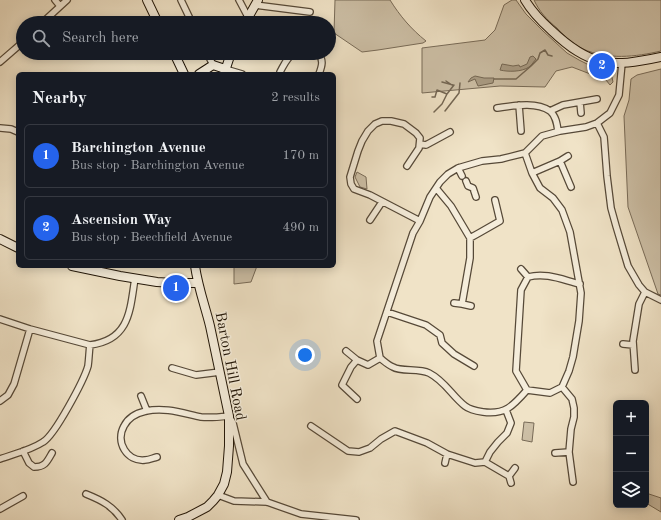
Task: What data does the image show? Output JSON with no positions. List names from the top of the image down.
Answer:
{
  "streets": {
    "street": ["Barton Hill Road"]
  },
  "page": {
    "search": "Search here",
    "pins": ["2", "1"],
    "heading": ["Nearby", "2 results"],
    "list": [
      {
        "mark": "1",
        "name": "Barchington Avenue",
        "note": "Bus stop · Barchington Avenue",
        "value": "170 m"
      },
      {
        "mark": "2",
        "name": "Ascension Way",
        "note": "Bus stop · Beechfield Avenue",
        "value": "490 m"
      }
    ],
    "map_buttons": ["+", "−"]
  }
}
